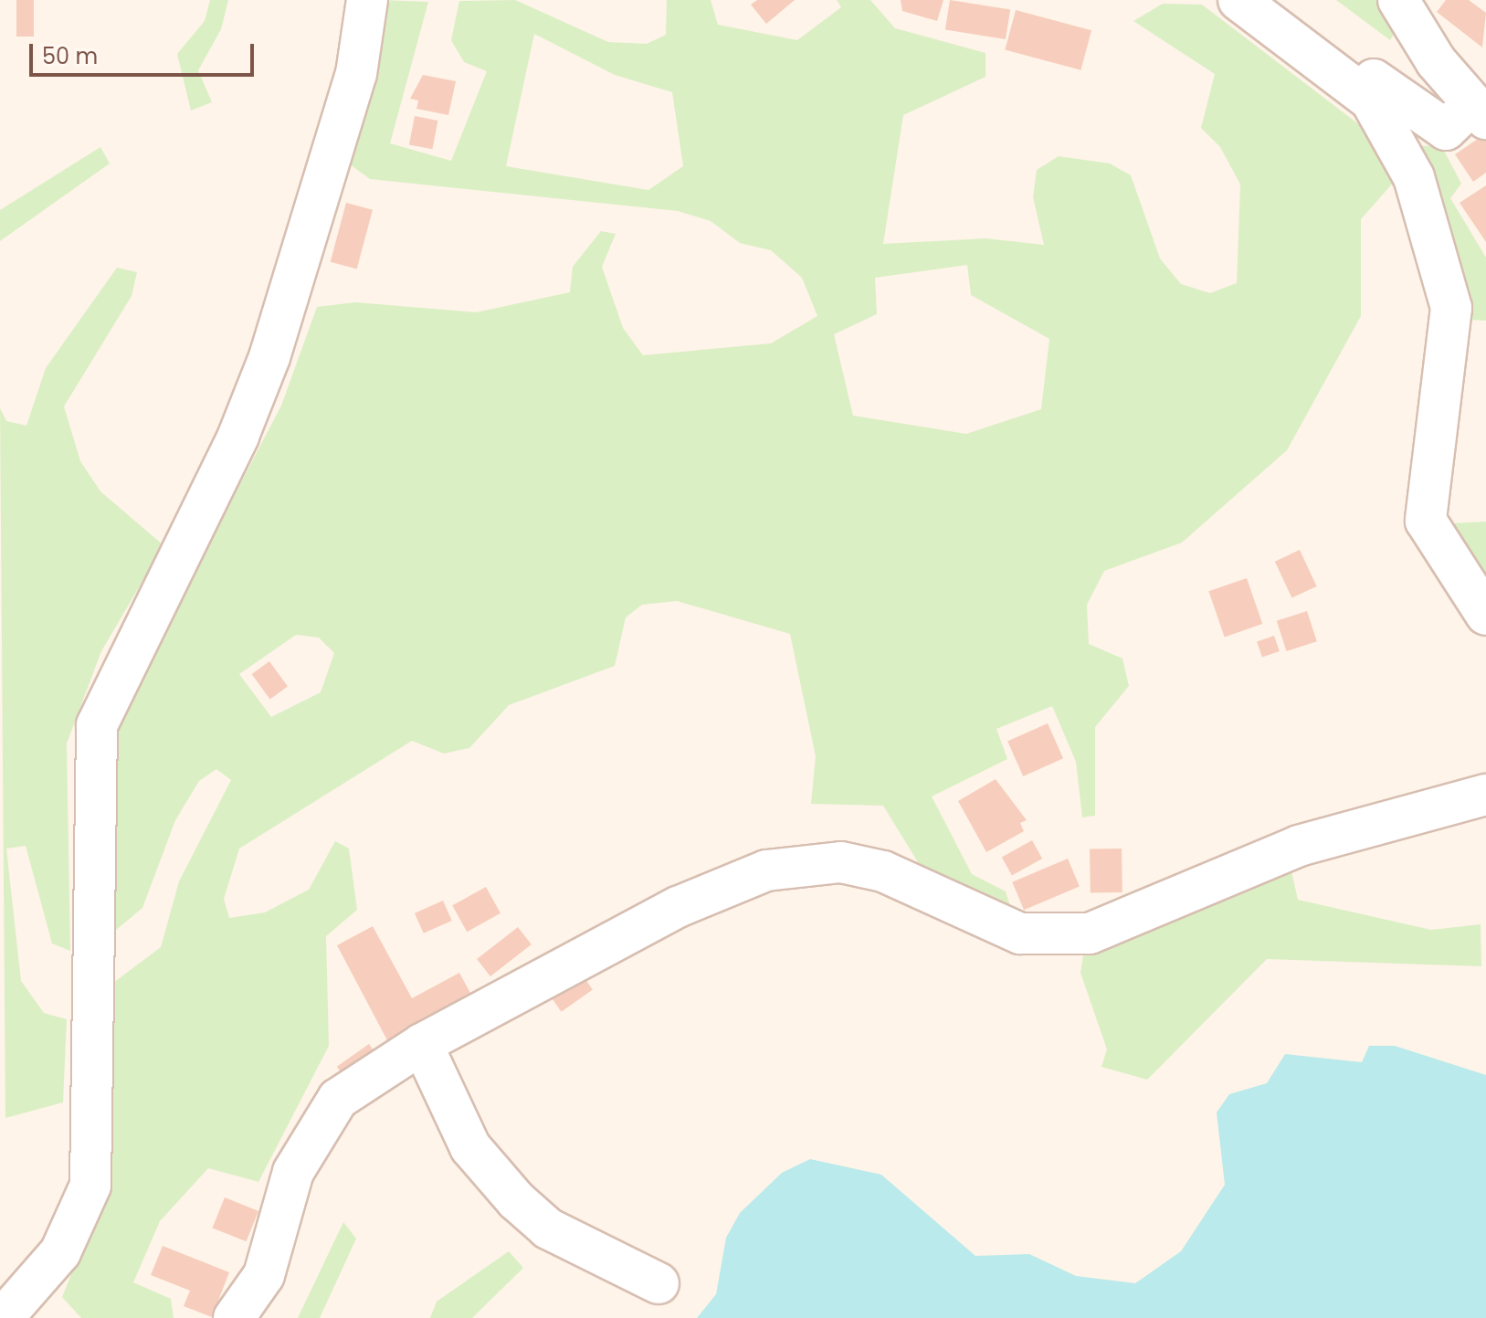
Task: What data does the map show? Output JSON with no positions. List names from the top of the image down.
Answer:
{
  "scale_bar": "50 m"
}
